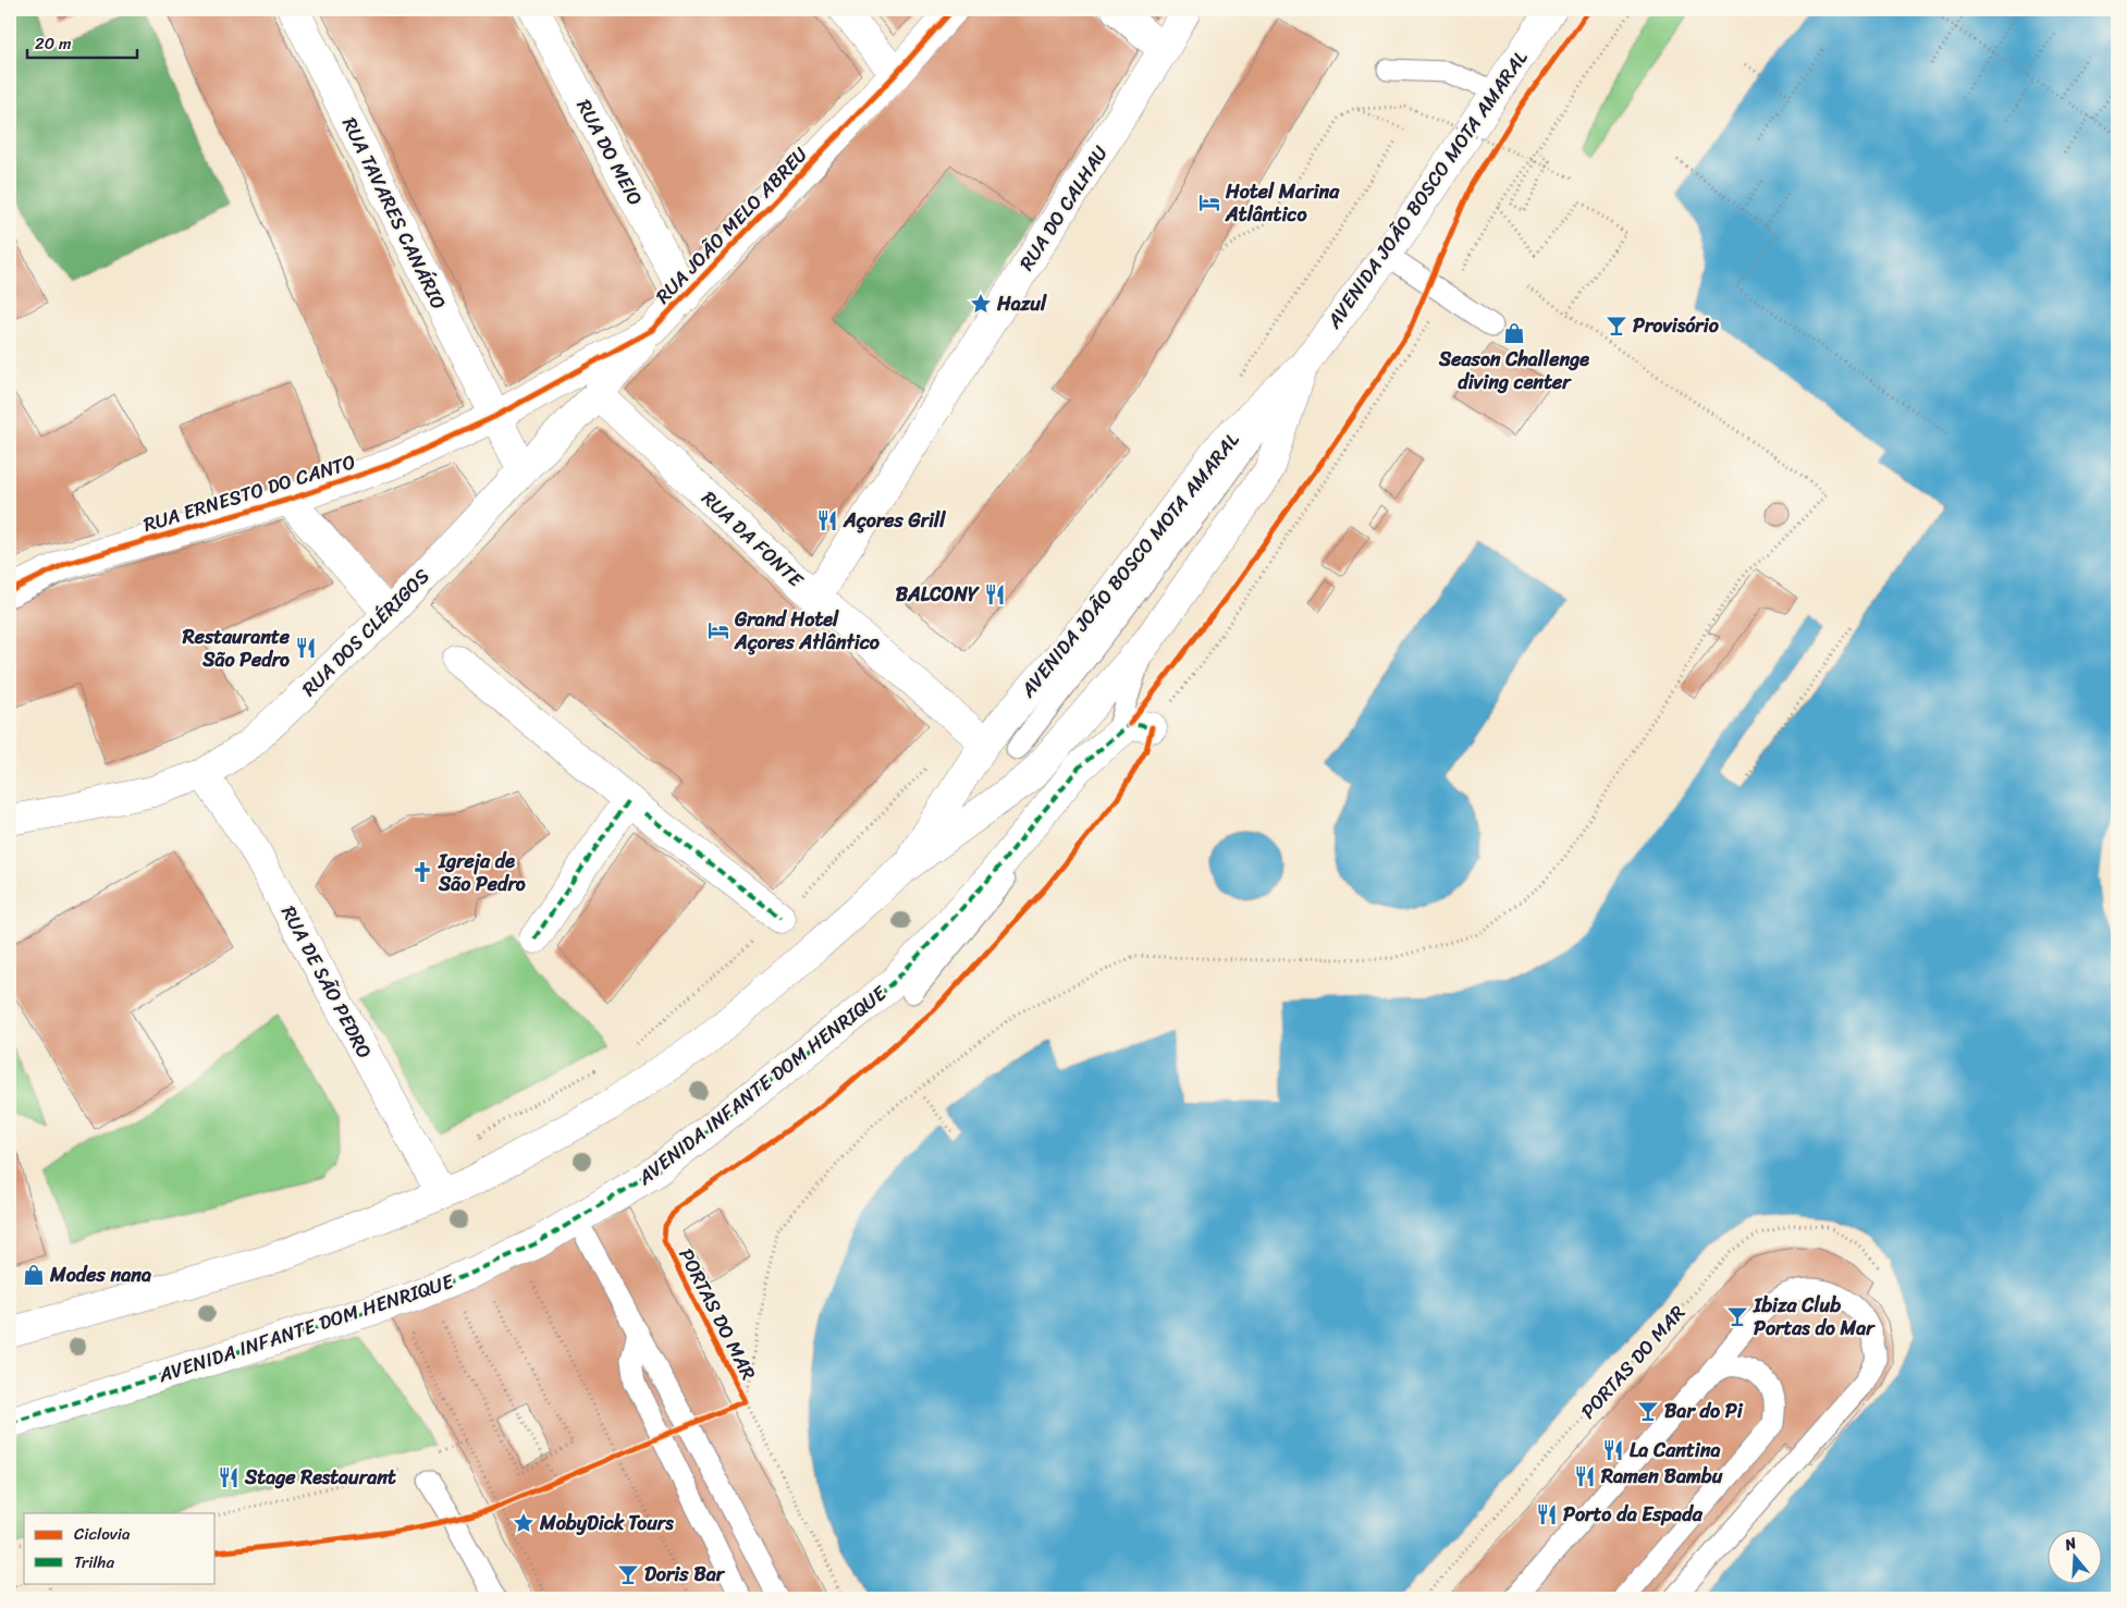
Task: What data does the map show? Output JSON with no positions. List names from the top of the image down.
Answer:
{
  "streets": {
    "street": [
      "RUA DO MEIO",
      "AVENIDA JOÃO BOSCO MOTA AMARAL",
      "RUA DO CALHAU",
      "RUA TAVARES CANÁRIO",
      "RUA JOÃO MELO ABREU",
      "RUA ERNESTO DO CANTO",
      "RUA DA FONTE",
      "RUA DOS CLÉRIGOS",
      "RUA DE SÃO PEDRO",
      "AVENIDA INFANTE DOM HENRIQUE"
    ],
    "cycle path": ["PORTAS DO MAR"]
  },
  "crossings": [
    ["RUA DO MEIO", "RUA JOÃO MELO ABREU"],
    ["AVENIDA JOÃO BOSCO MOTA AMARAL", "RUA DA FONTE"],
    ["RUA DO CALHAU", "RUA DA FONTE"],
    ["RUA TAVARES CANÁRIO", "RUA JOÃO MELO ABREU"],
    ["RUA TAVARES CANÁRIO", "RUA ERNESTO DO CANTO"],
    ["RUA TAVARES CANÁRIO", "RUA DOS CLÉRIGOS"],
    ["RUA JOÃO MELO ABREU", "RUA ERNESTO DO CANTO"],
    ["RUA JOÃO MELO ABREU", "RUA DOS CLÉRIGOS"],
    ["RUA DA FONTE", "RUA DOS CLÉRIGOS"],
    ["RUA DOS CLÉRIGOS", "RUA DE SÃO PEDRO"]
  ],
  "places": {
    "hotel": ["Hotel Marina Atlântico", "Grand Hotel Açores Atlântico"],
    "place": ["Hazul", "MobyDick Tours"],
    "bar": [
      "Provisório",
      "Ibiza Club Portas do Mar",
      "Bar do Pi",
      "Doris Bar"
    ],
    "shop": ["Season Challenge diving center", "Modes nana"],
    "restaurant": [
      "Açores Grill",
      "BALCONY",
      "Restaurante São Pedro",
      "La Cantina",
      "Ramen Bambu",
      "Stage Restaurant",
      "Porto da Espada"
    ],
    "church": ["Igreja de São Pedro"]
  },
  "legend": ["Ciclovia", "Trilha"],
  "scale_bar": "20 m",
  "north": "top"
}
